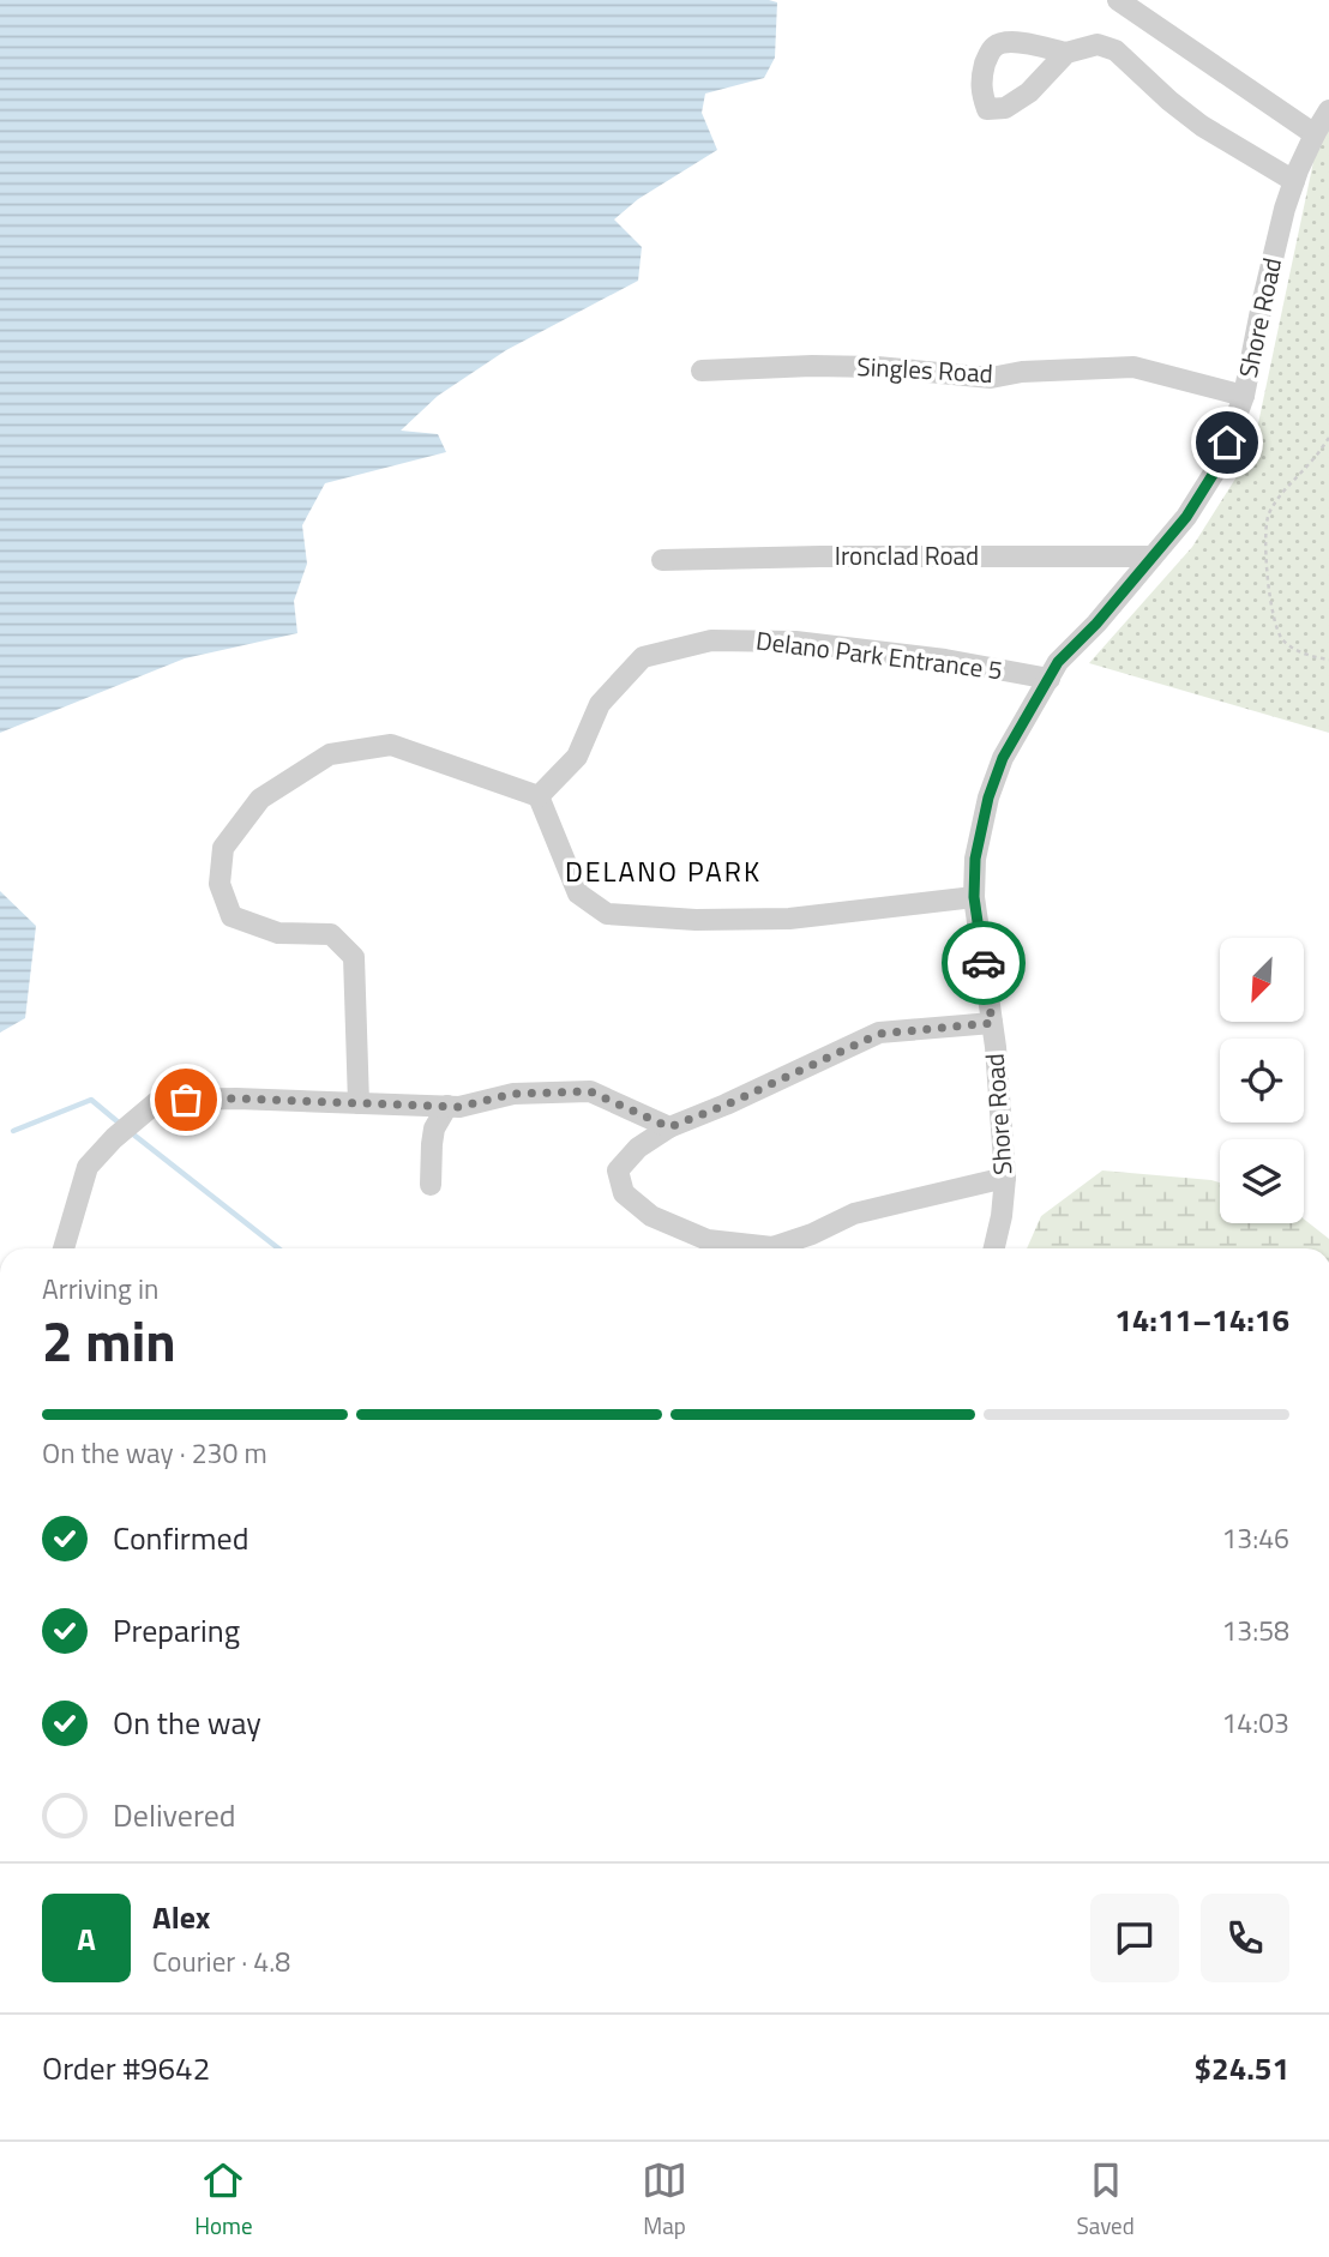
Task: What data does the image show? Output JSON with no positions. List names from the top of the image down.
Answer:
{
  "streets": {
    "street": [
      "Shore Road",
      "Singles Road",
      "Ironclad Road",
      "Delano Park Entrance 5"
    ]
  },
  "crossings": [
    ["Shore Road", "Singles Road"],
    ["Shore Road", "Ironclad Road"],
    ["Shore Road", "Delano Park Entrance 5"]
  ],
  "districts": ["DELANO PARK"],
  "north": "bottom left",
  "page": {
    "heading": ["2 min", "Arriving in", "14:11–14:16"],
    "panel": [
      "Alex",
      "Courier · 4.8",
      "Order #9642",
      "$24.51"
    ],
    "bar": "On the way · 230 m",
    "list": [
      ["Confirmed", "13:46"],
      ["Preparing", "13:58"],
      ["On the way", "14:03"],
      "Delivered"
    ],
    "round": "A",
    "tabs": ["Home", "Map", "Saved"]
  }
}
